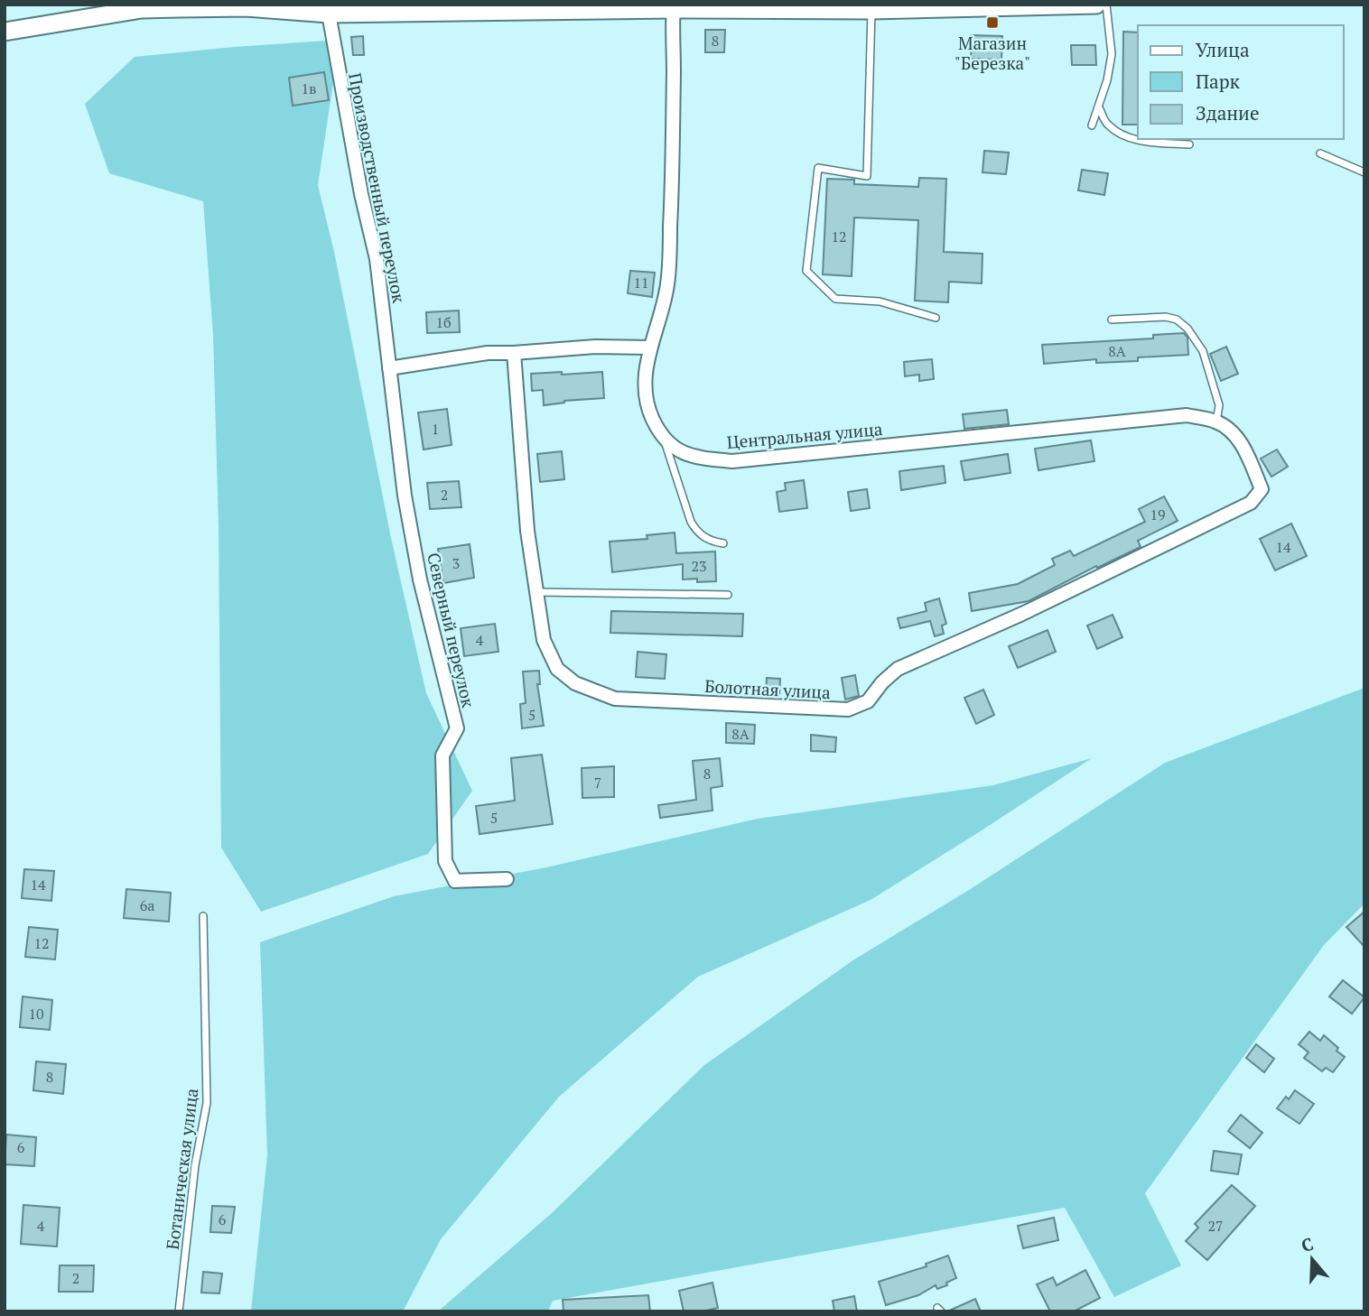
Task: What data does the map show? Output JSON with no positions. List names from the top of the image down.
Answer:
{
  "streets": {
    "street": [
      "Производственный переулок",
      "Центральная улица",
      "Северный переулок",
      "Болотная улица"
    ],
    "lane": ["Ботаническая улица"]
  },
  "crossings": [
    ["Производственный переулок", "Северный переулок"],
    ["Центральная улица", "Болотная улица"]
  ],
  "places": {
    "transit": ["Магазин \"Березка\""]
  },
  "house_numbers": [
    "8",
    "1в",
    "12",
    "11",
    "1б",
    "8А",
    "1",
    "2",
    "19",
    "14",
    "3",
    "23",
    "4",
    "5",
    "8А",
    "8",
    "7",
    "5",
    "14",
    "6а",
    "12",
    "10",
    "8",
    "6",
    "6",
    "4",
    "27",
    "2"
  ],
  "legend": ["Улица", "Парк", "Здание"],
  "north": "top"
}
